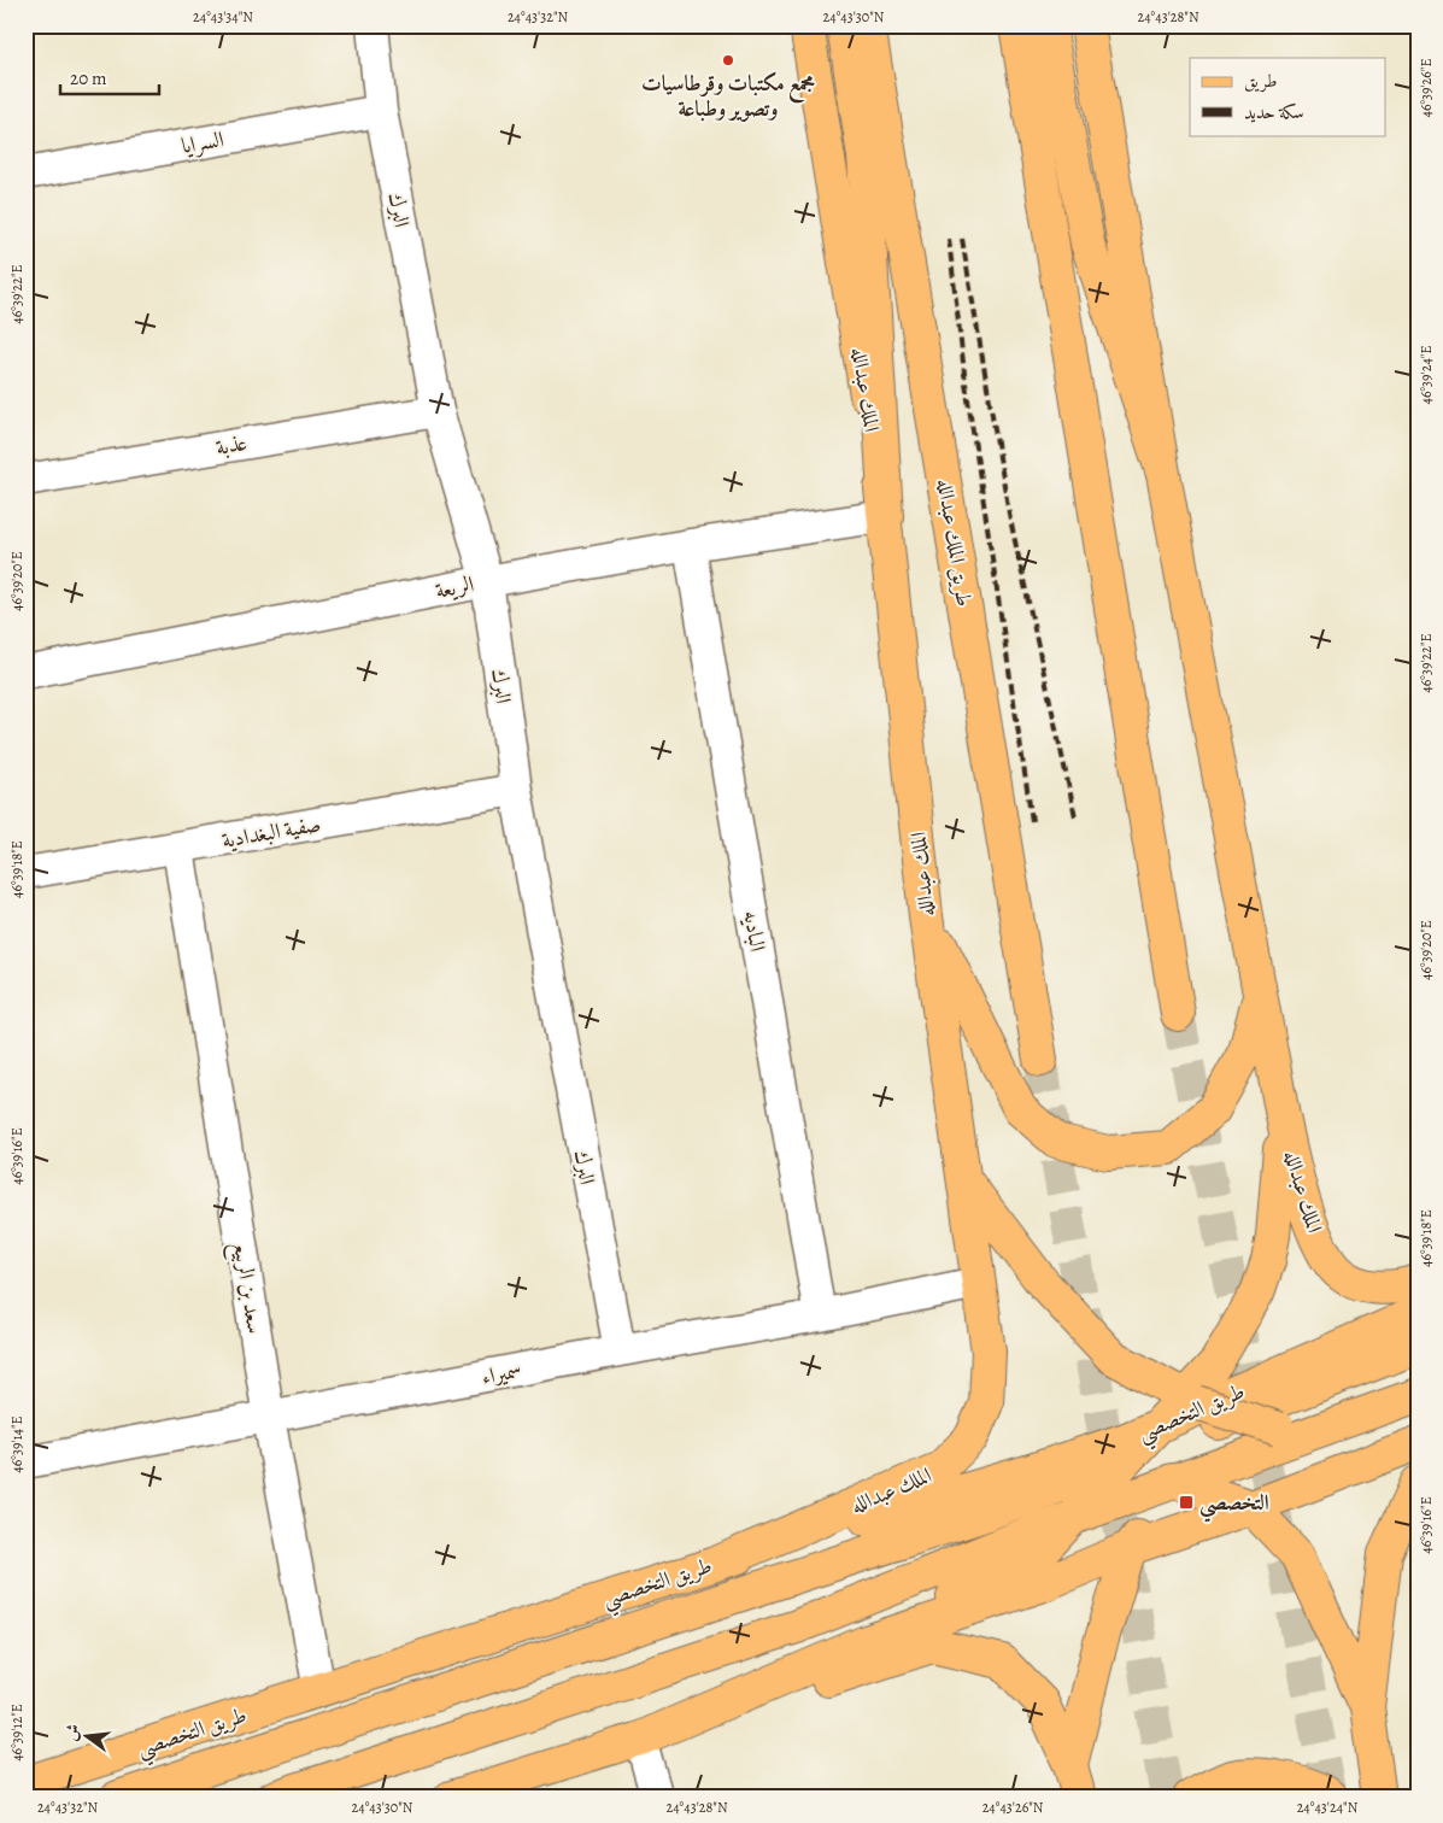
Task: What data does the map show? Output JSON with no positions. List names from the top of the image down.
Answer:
{
  "streets": {
    "main road": ["الملك عبدالله", "طريق الملك عبدالله", "طريق التخصصي"],
    "street": [
      "السرايا",
      "البرك",
      "عذبة",
      "الريعة",
      "صفية البغدادية",
      "الباديه",
      "سعد بن الربيع",
      "سميراء"
    ]
  },
  "crossings": [
    ["السرايا", "البرك"],
    ["البرك", "عذبة"],
    ["البرك", "الريعة"],
    ["البرك", "صفية البغدادية"],
    ["البرك", "سميراء"],
    ["الملك عبدالله", "الريعة"],
    ["الملك عبدالله", "سميراء"],
    ["الملك عبدالله", "طريق التخصصي"],
    ["الريعة", "الباديه"],
    ["صفية البغدادية", "سعد بن الربيع"],
    ["الباديه", "سميراء"],
    ["سعد بن الربيع", "سميراء"],
    ["سعد بن الربيع", "طريق التخصصي"]
  ],
  "places": {
    "other": ["مجمع مكتبات وقرطاسيات وتصوير وطباعة"],
    "transit": ["التخصصي"]
  },
  "legend": ["طريق", "سكة حديد"],
  "scale_bar": "20 m",
  "north": "left",
  "coordinates": [
    "24°43'34\"N",
    "24°43'32\"N",
    "24°43'30\"N",
    "24°43'28\"N",
    "46°39'26\"E",
    "46°39'22\"E",
    "46°39'24\"E",
    "46°39'20\"E",
    "46°39'18\"E",
    "46°39'16\"E",
    "46°39'14\"E",
    "46°39'12\"E",
    "24°43'26\"N",
    "24°43'24\"N"
  ]
}
